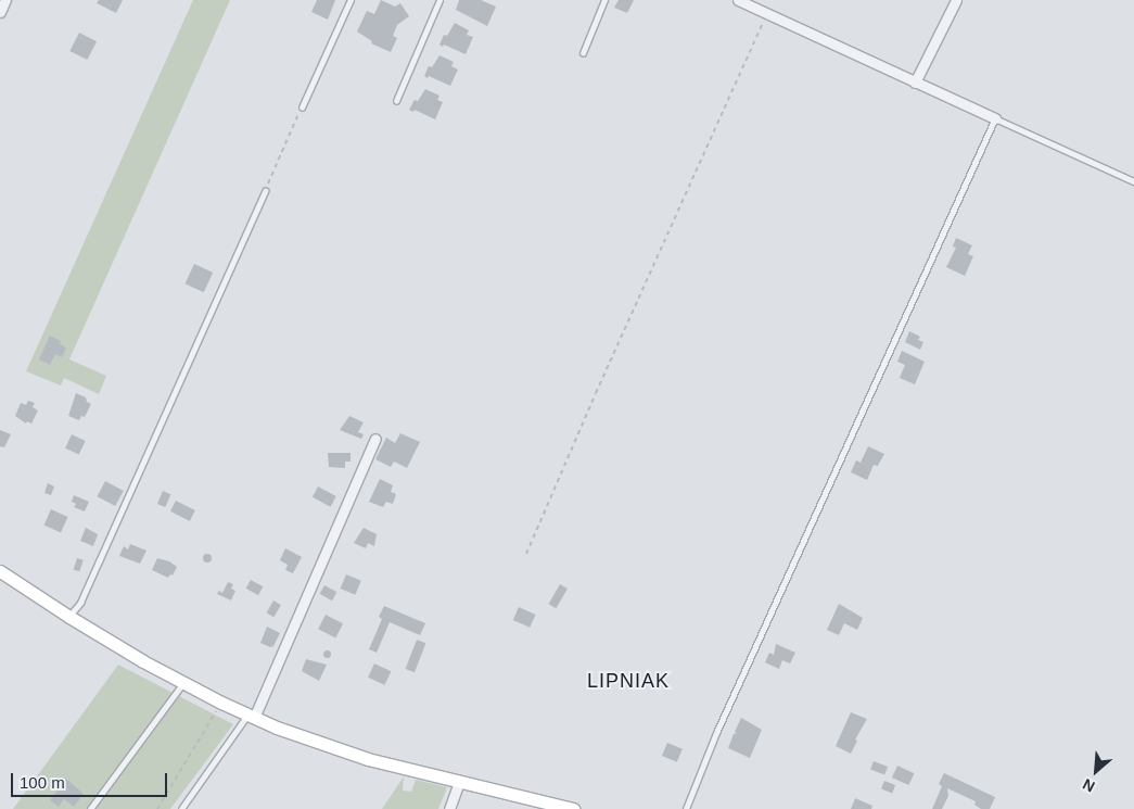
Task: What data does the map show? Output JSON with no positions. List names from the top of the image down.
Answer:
{
  "districts": ["LIPNIAK"],
  "scale_bar": "100 m",
  "north": "bottom left"
}
